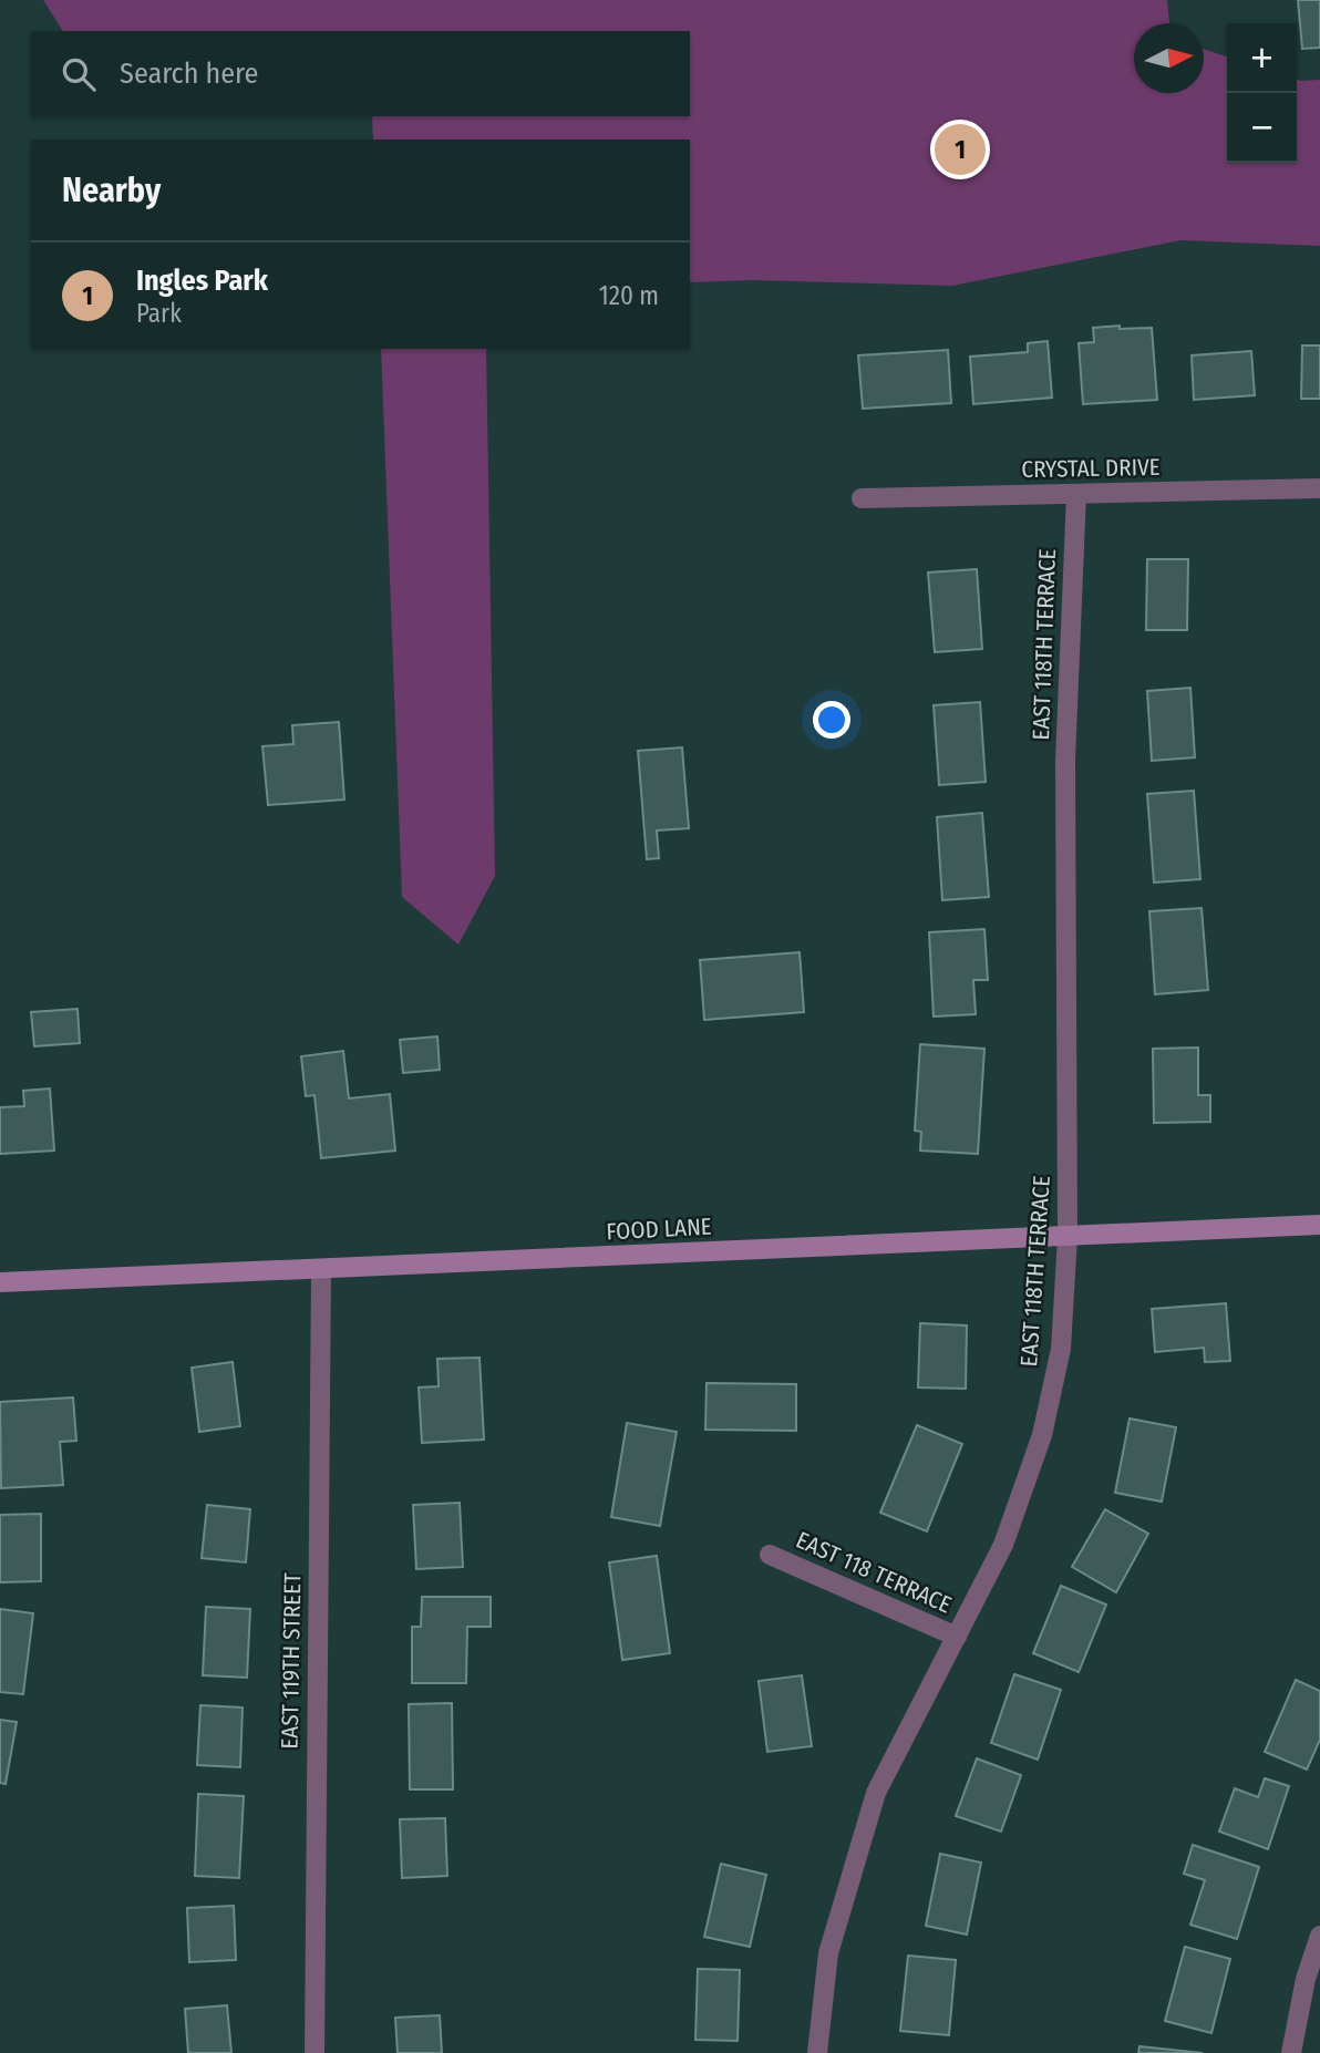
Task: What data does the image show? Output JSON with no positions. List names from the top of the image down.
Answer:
{
  "streets": {
    "street": [
      "CRYSTAL DRIVE",
      "EAST 118TH TERRACE",
      "FOOD LANE",
      "EAST 118 TERRACE",
      "EAST 119TH STREET"
    ]
  },
  "crossings": [
    ["CRYSTAL DRIVE", "EAST 118TH TERRACE"],
    ["EAST 118TH TERRACE", "FOOD LANE"],
    ["EAST 118TH TERRACE", "EAST 118 TERRACE"],
    ["FOOD LANE", "EAST 119TH STREET"]
  ],
  "north": "right",
  "page": {
    "map_buttons": ["+", "−"],
    "search": "Search here",
    "pins": "1",
    "heading": "Nearby",
    "list": [
      {
        "mark": "1",
        "name": "Ingles Park",
        "note": "Park",
        "value": "120 m"
      }
    ]
  }
}
